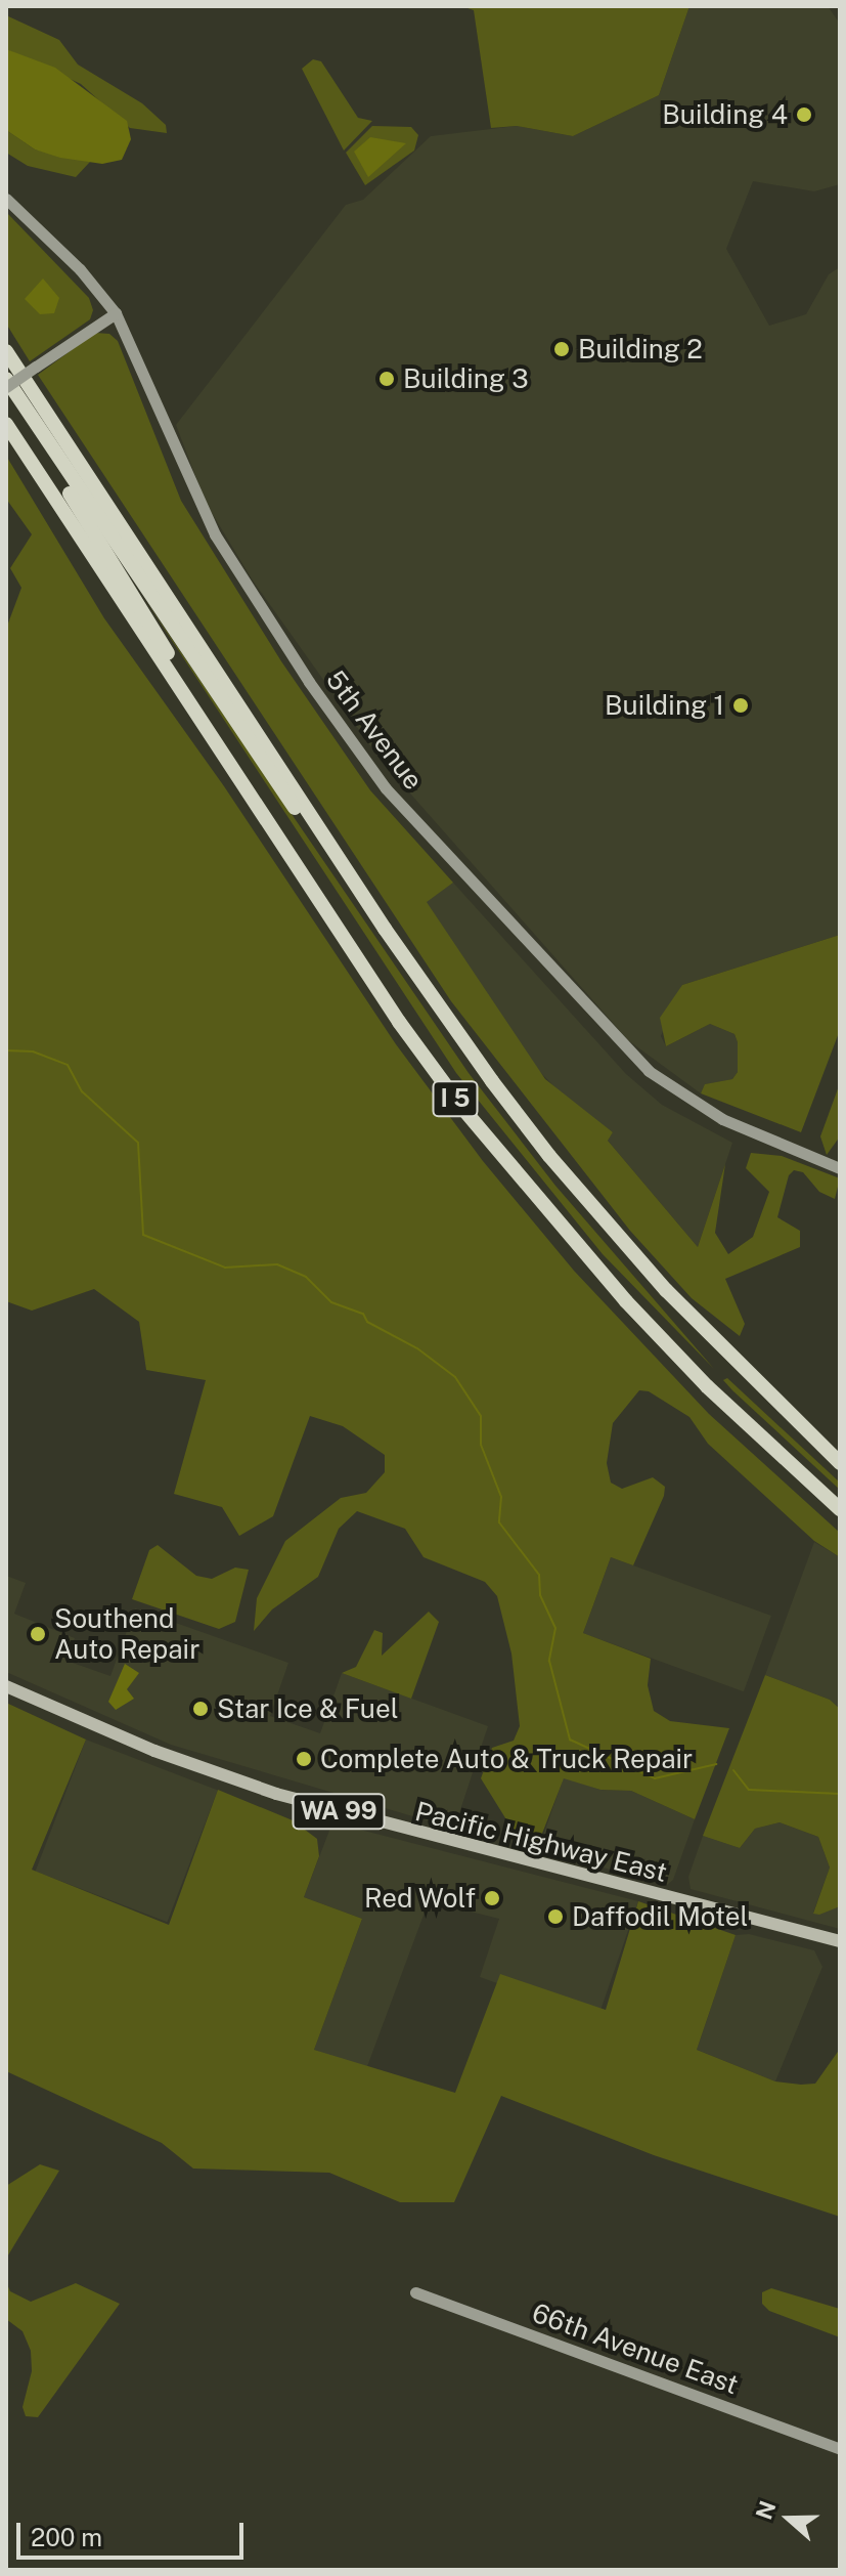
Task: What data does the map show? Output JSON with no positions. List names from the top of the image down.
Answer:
{
  "streets": {
    "highway": ["I 5"],
    "main road": ["WA 99", "Pacific Highway East"],
    "street": ["5th Avenue", "66th Avenue East"]
  },
  "places": [
    "Building 4",
    "Building 2",
    "Building 3",
    "Building 1",
    "Southend Auto Repair",
    "Star Ice & Fuel",
    "Complete Auto & Truck Repair",
    "Red Wolf",
    "Daffodil Motel"
  ],
  "scale_bar": "200 m",
  "north": "left"
}
